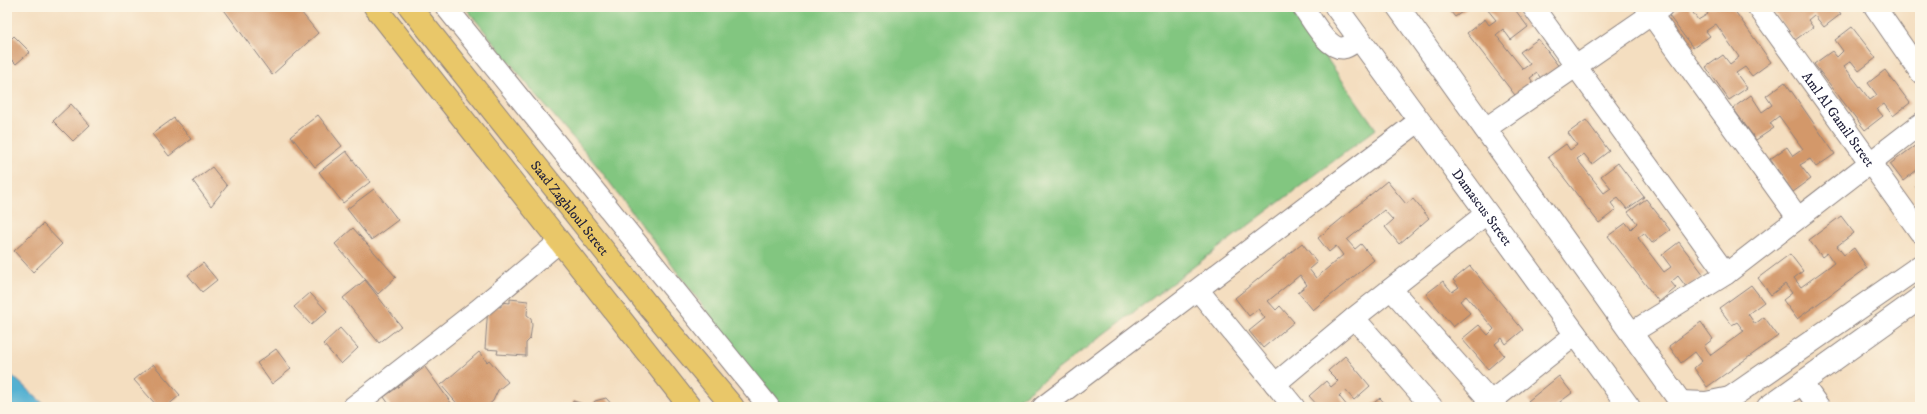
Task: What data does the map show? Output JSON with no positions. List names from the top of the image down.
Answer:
{
  "streets": {
    "main road": ["Saad Zaghloul Street"],
    "street": ["Aml Al Gamil Street", "Damascus Street"]
  }
}
